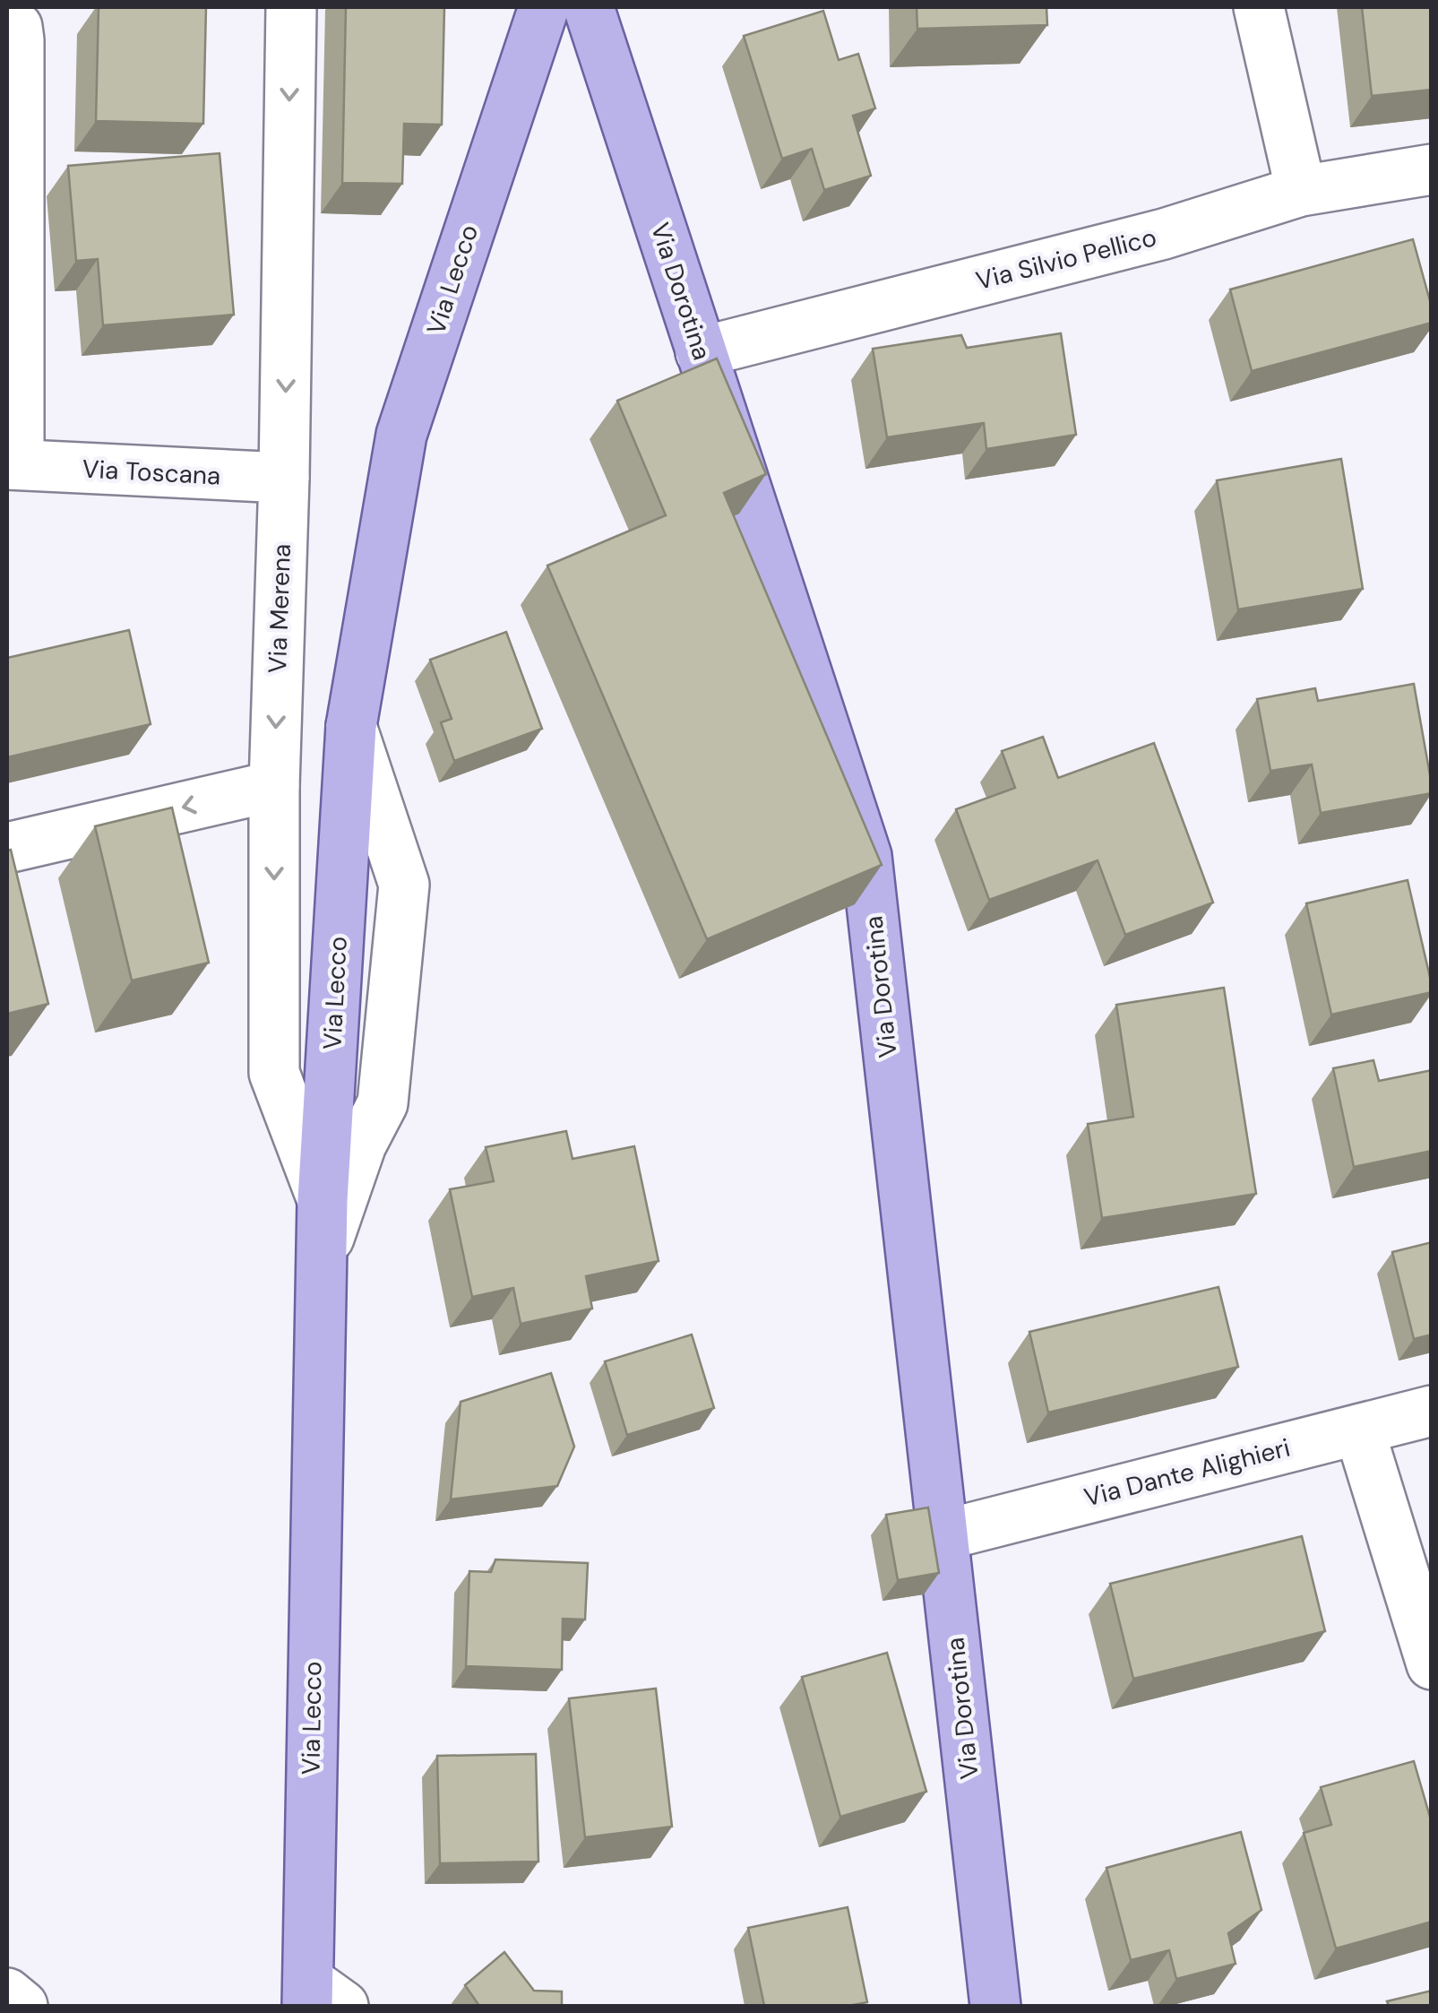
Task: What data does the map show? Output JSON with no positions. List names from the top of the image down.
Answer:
{
  "streets": {
    "main road": ["Via Lecco", "Via Dorotina"],
    "street": [
      "Via Silvio Pellico",
      "Via Toscana",
      "Via Merena",
      "Via Dante Alighieri"
    ]
  },
  "crossings": [
    ["Via Silvio Pellico", "Via Dorotina"],
    ["Via Lecco", "Via Merena"],
    ["Via Dorotina", "Via Dante Alighieri"],
    ["Via Toscana", "Via Merena"]
  ]
}
